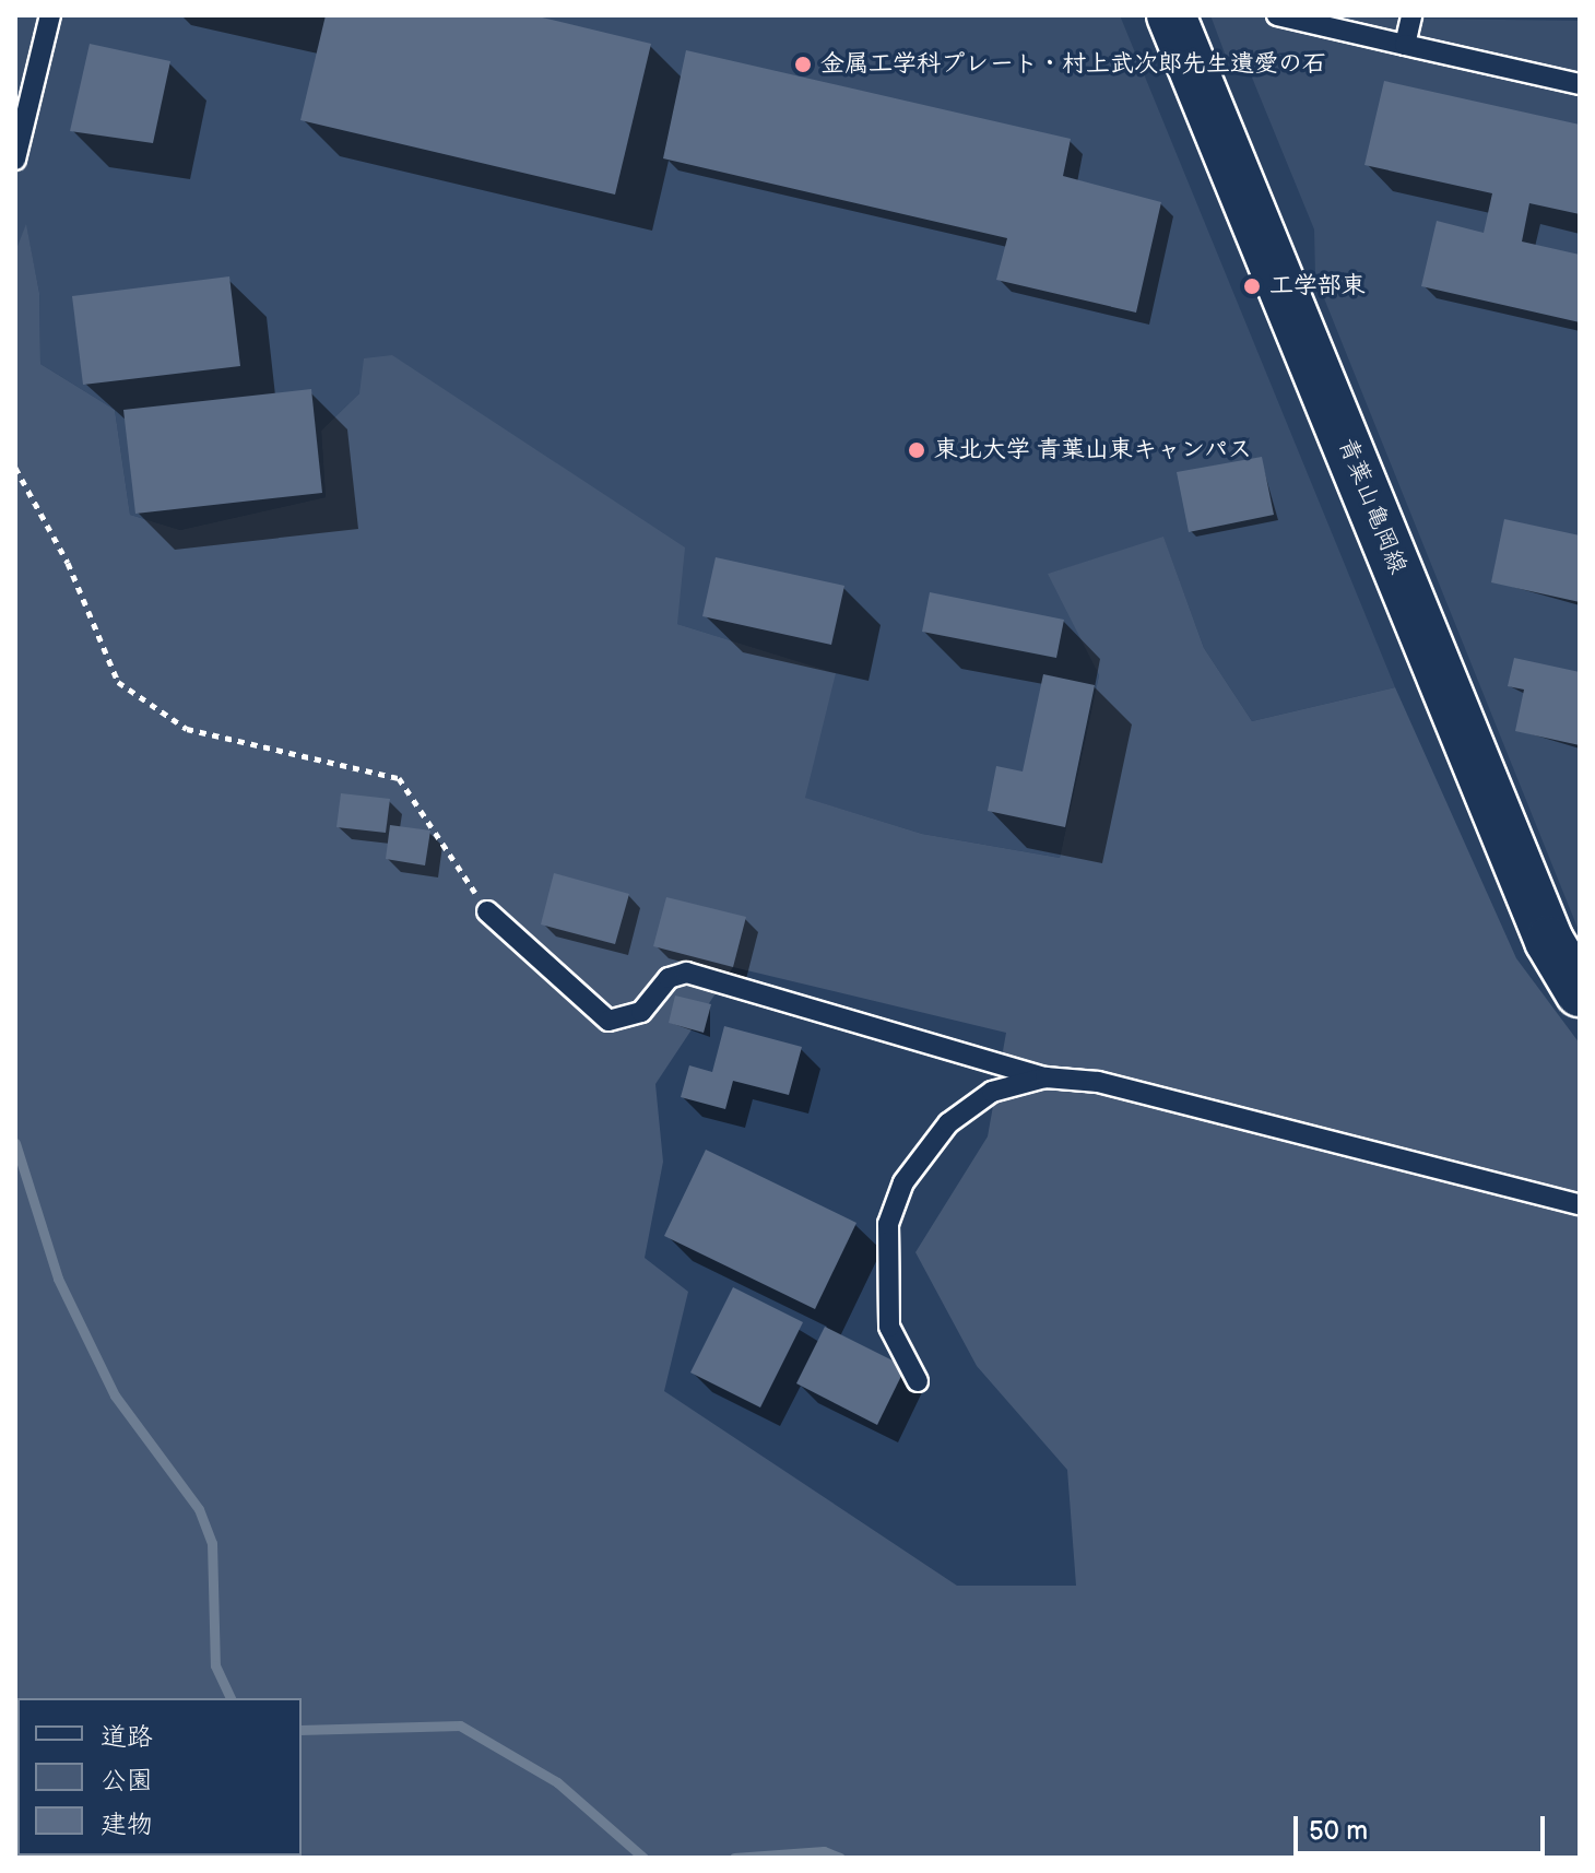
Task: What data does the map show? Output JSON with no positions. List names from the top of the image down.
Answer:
{
  "streets": {
    "street": ["青葉山亀岡線"]
  },
  "places": ["金属工学科プレート・村上武次郎先生遺愛の石", "工学部東", "東北大学 青葉山東キャンパス"],
  "legend": ["道路", "公園", "建物"],
  "scale_bar": "50 m"
}
